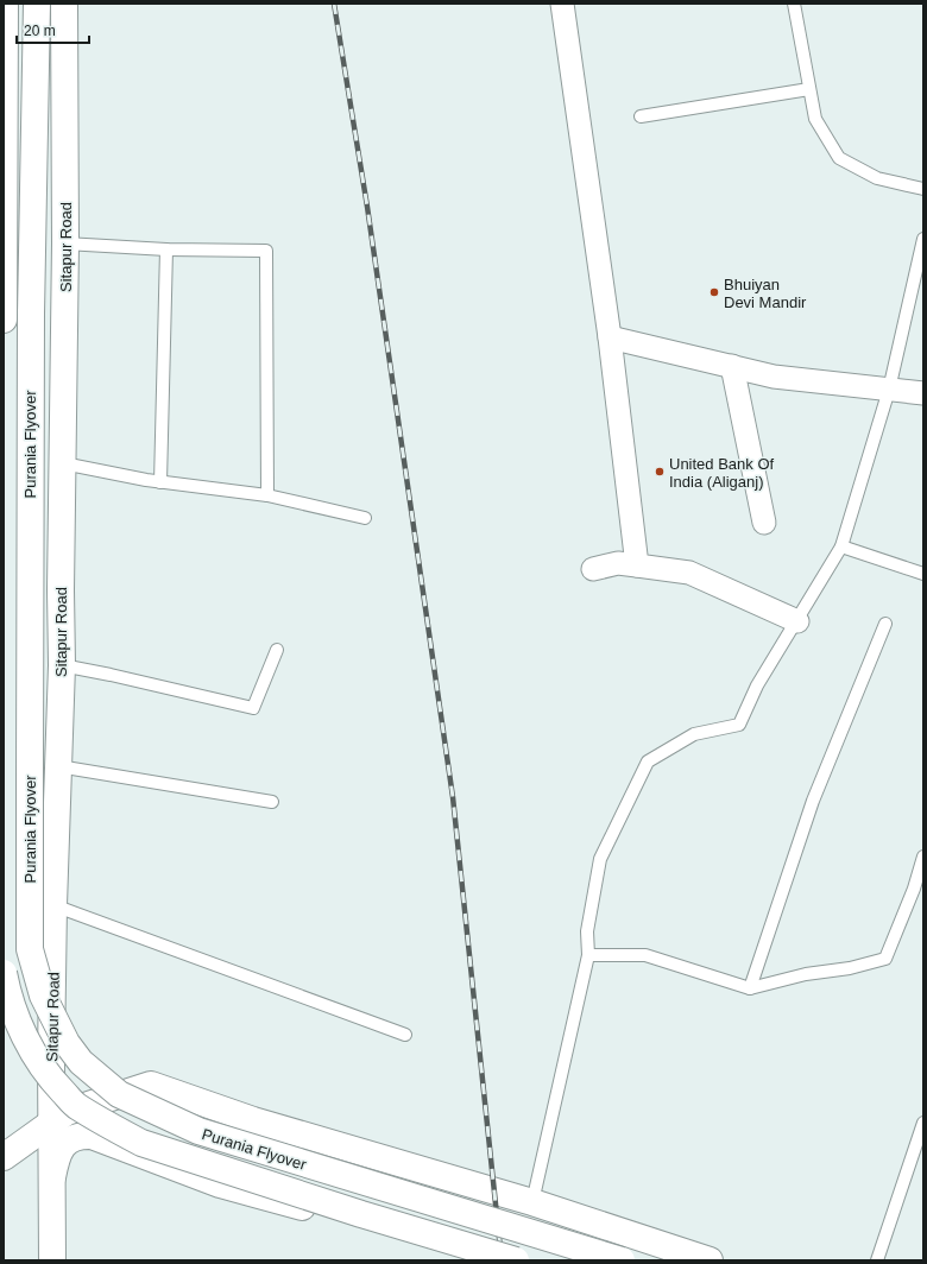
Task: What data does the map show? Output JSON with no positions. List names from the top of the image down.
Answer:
{
  "streets": {
    "main road": ["Sitapur Road", "Purania Flyover"]
  },
  "places": ["Bhuiyan Devi Mandir", "United Bank Of India (Aliganj)"],
  "scale_bar": "20 m"
}
